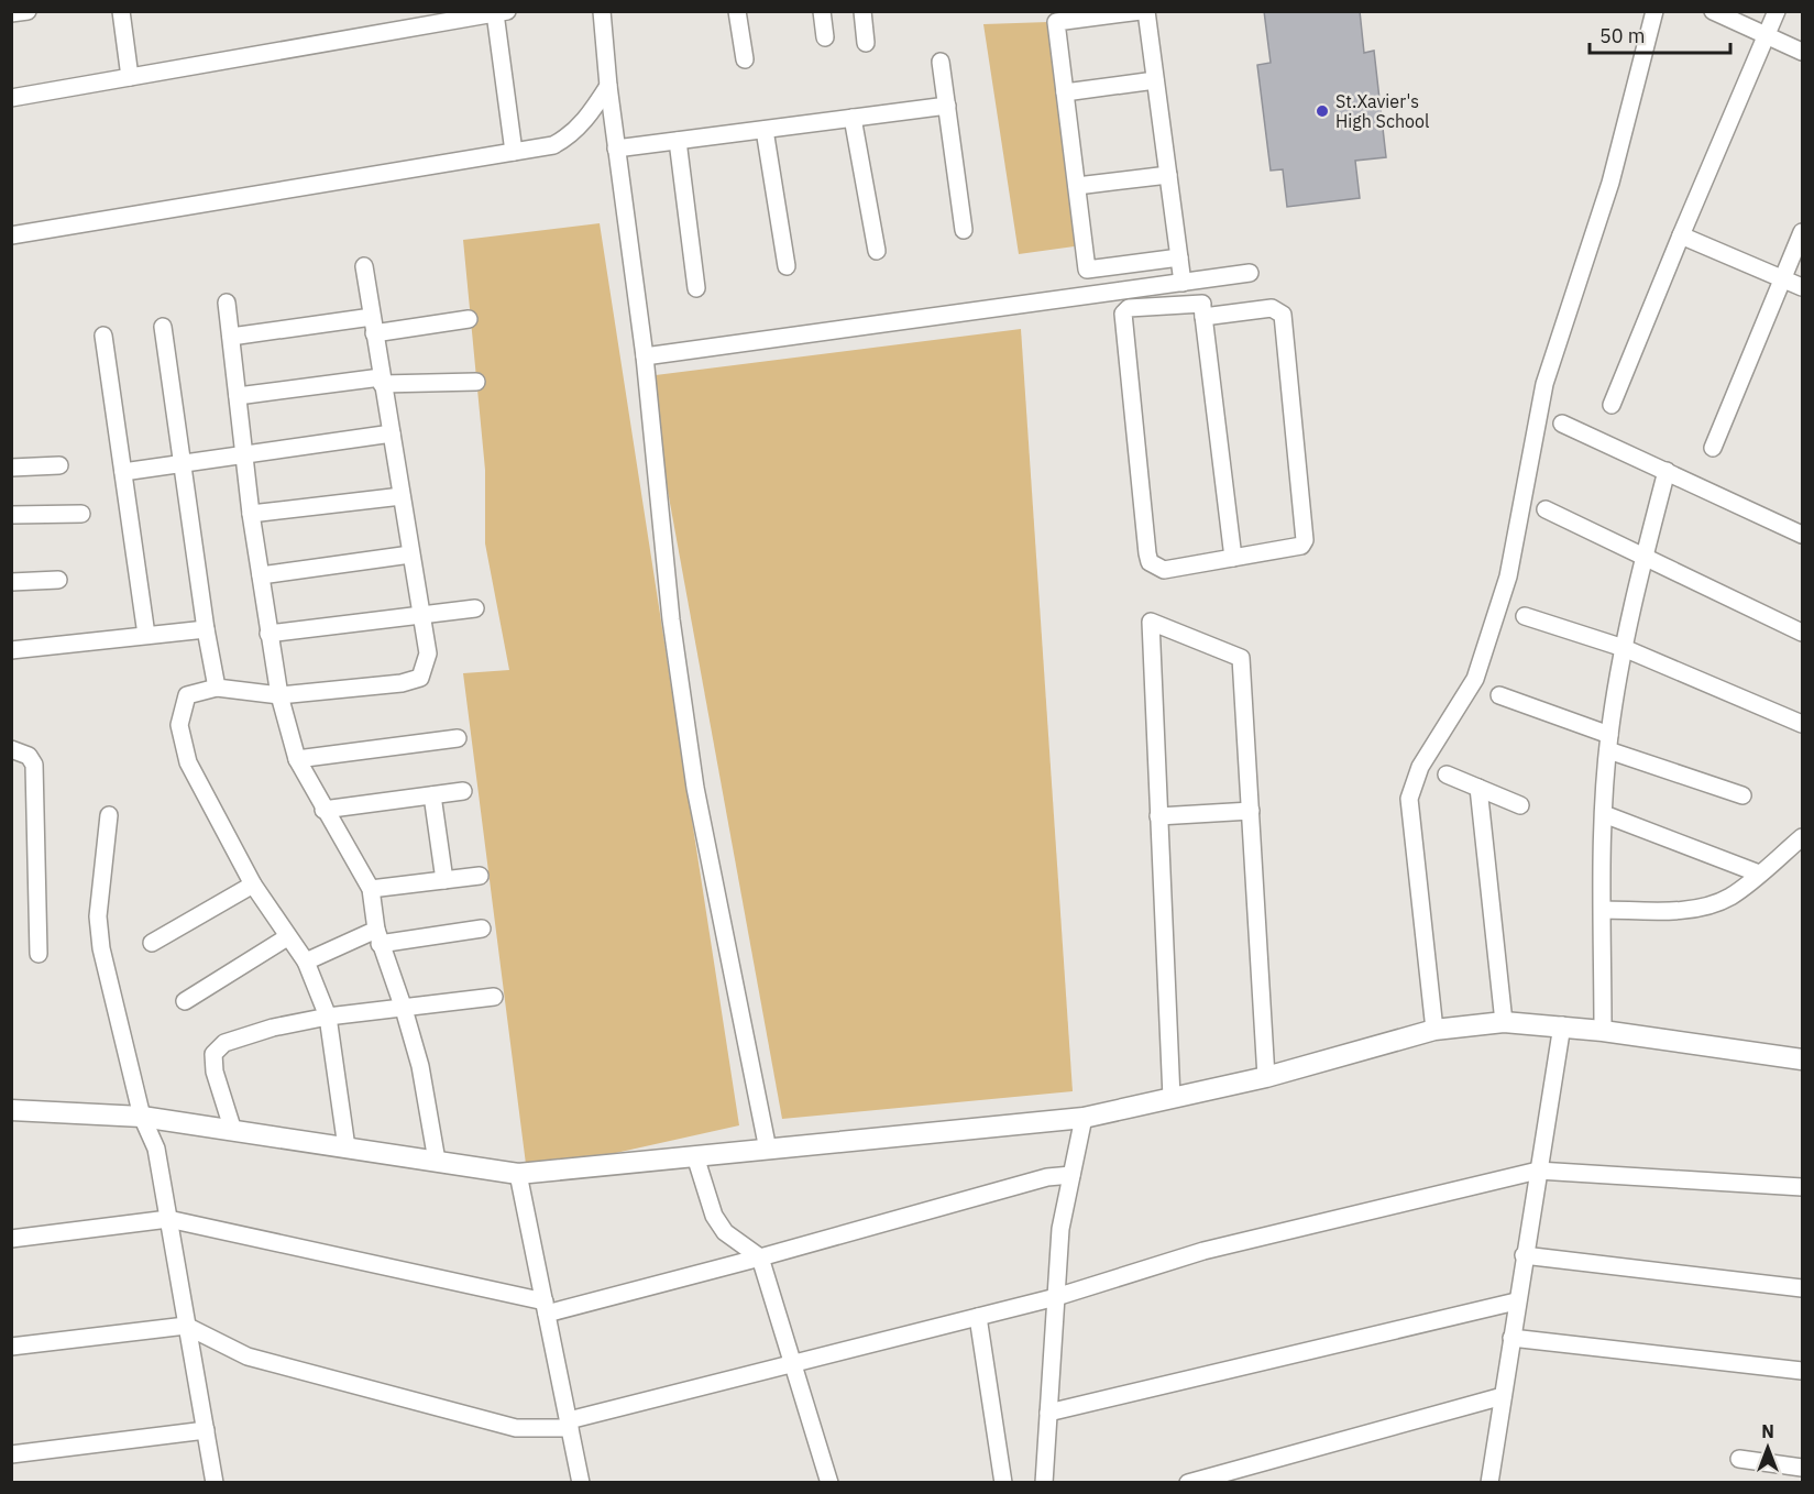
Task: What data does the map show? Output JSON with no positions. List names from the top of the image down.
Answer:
{
  "places": ["St.Xavier's High School"],
  "scale_bar": "50 m",
  "north": "top"
}
